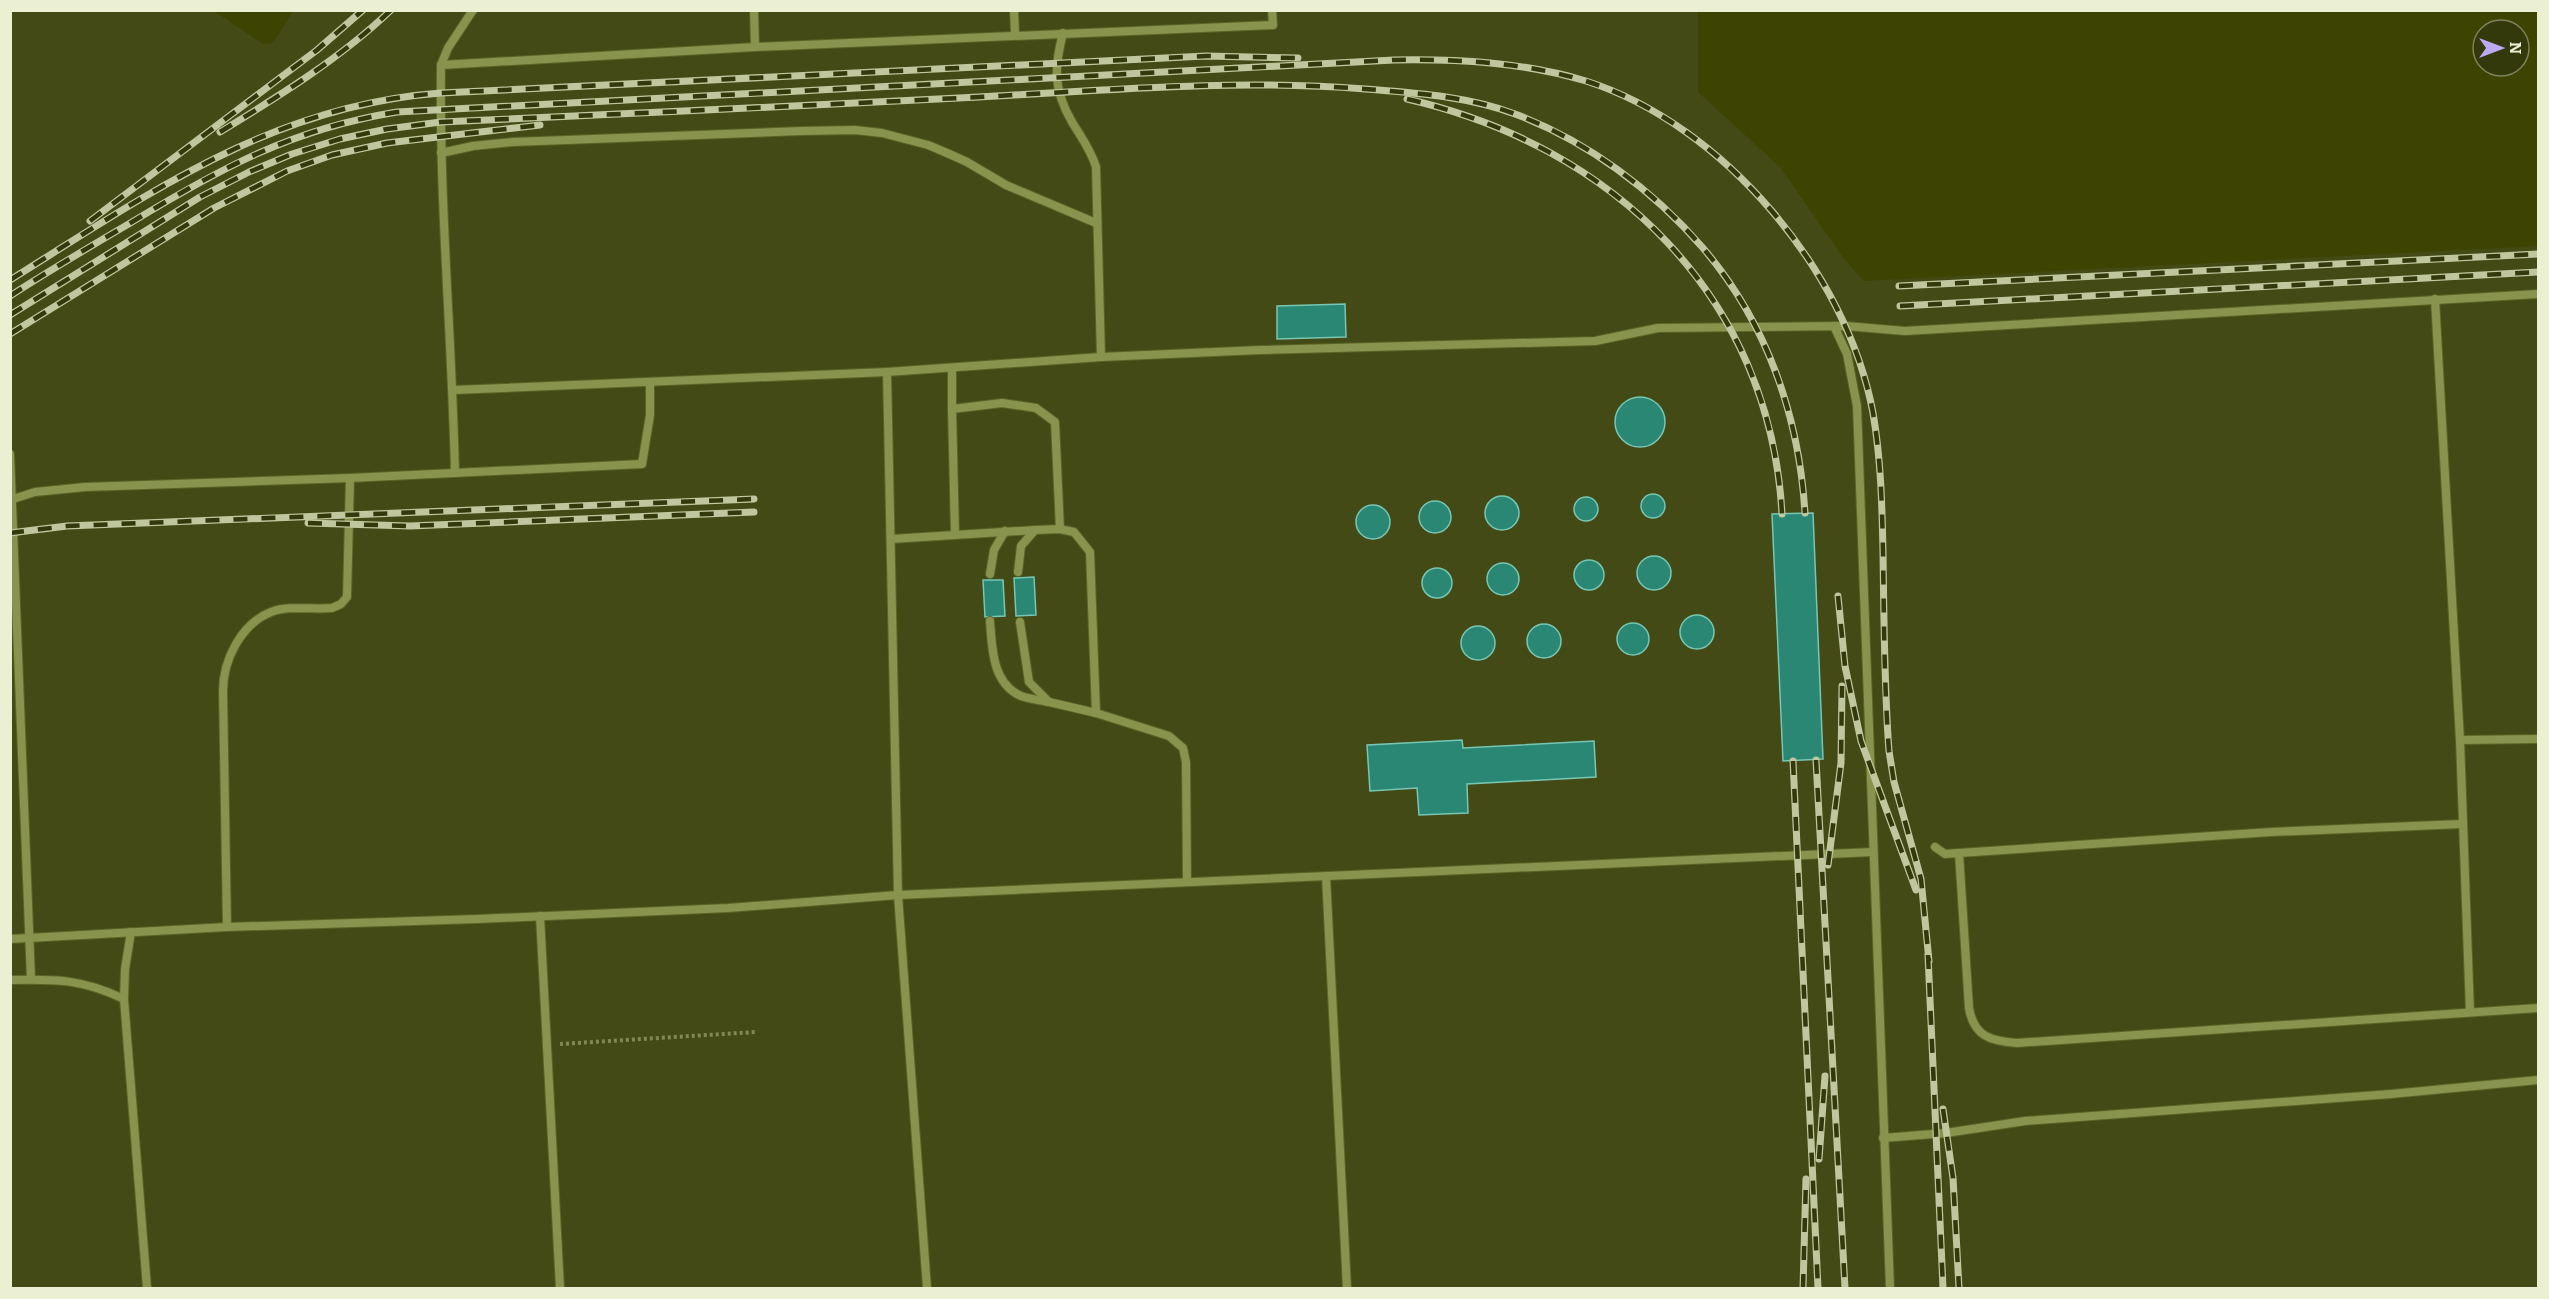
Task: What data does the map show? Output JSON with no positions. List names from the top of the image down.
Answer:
{
  "north": "right"
}
